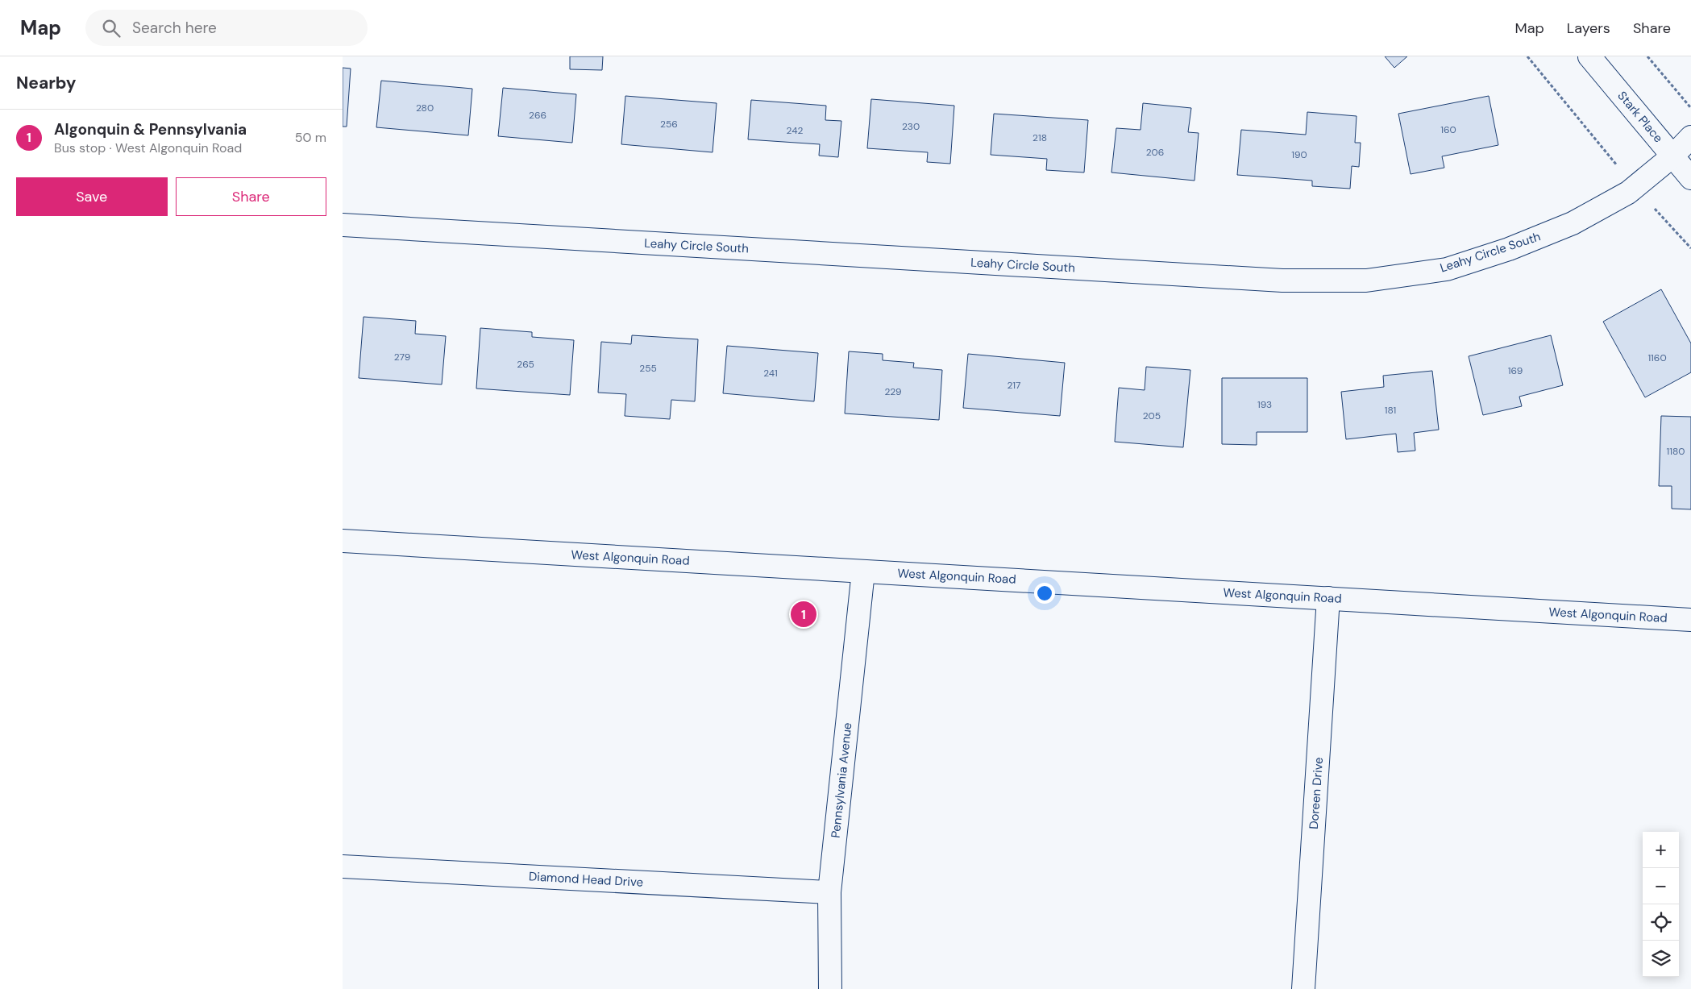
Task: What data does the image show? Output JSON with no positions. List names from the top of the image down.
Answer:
{
  "streets": {
    "street": [
      "Stark Place",
      "Leahy Circle South",
      "West Algonquin Road",
      "Pennsylvania Avenue",
      "Doreen Drive",
      "Diamond Head Drive"
    ]
  },
  "crossings": [
    ["Stark Place", "Leahy Circle South"],
    ["West Algonquin Road", "Pennsylvania Avenue"],
    ["West Algonquin Road", "Doreen Drive"],
    ["Pennsylvania Avenue", "Diamond Head Drive"]
  ],
  "house_numbers": [
    "280",
    "266",
    "256",
    "230",
    "160",
    "242",
    "218",
    "206",
    "190",
    "279",
    "1160",
    "265",
    "255",
    "169",
    "241",
    "217",
    "229",
    "193",
    "181",
    "205",
    "1180"
  ],
  "page": {
    "header": "Map",
    "search": "Search here",
    "nav": ["Map", "Layers", "Share"],
    "heading": "Nearby",
    "list": [
      {
        "mark": "1",
        "name": "Algonquin & Pennsylvania",
        "note": "Bus stop · West Algonquin Road",
        "value": "50 m"
      }
    ],
    "buttons": ["Save", "Share"],
    "pins": "1",
    "map_buttons": ["+", "−"]
  }
}
